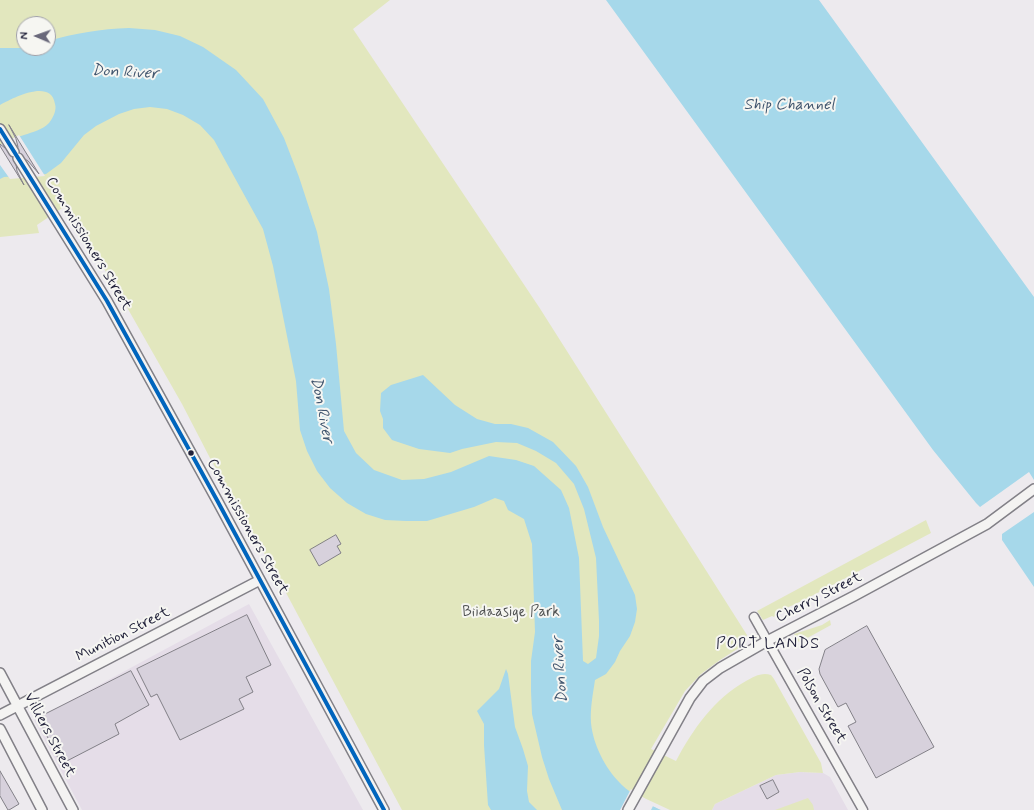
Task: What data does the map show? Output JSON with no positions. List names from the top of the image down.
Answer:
{
  "streets": {
    "street": [
      "Commissioners Street",
      "Cherry Street",
      "Munition Street",
      "Polson Street",
      "Villiers Street"
    ]
  },
  "crossings": [
    ["Commissioners Street", "Munition Street"],
    ["Cherry Street", "Polson Street"],
    ["Munition Street", "Villiers Street"]
  ],
  "districts": ["PORT LANDS"],
  "water": ["Don River", "Ship Channel"],
  "parks": ["Biidaasige Park"],
  "north": "left"
}
